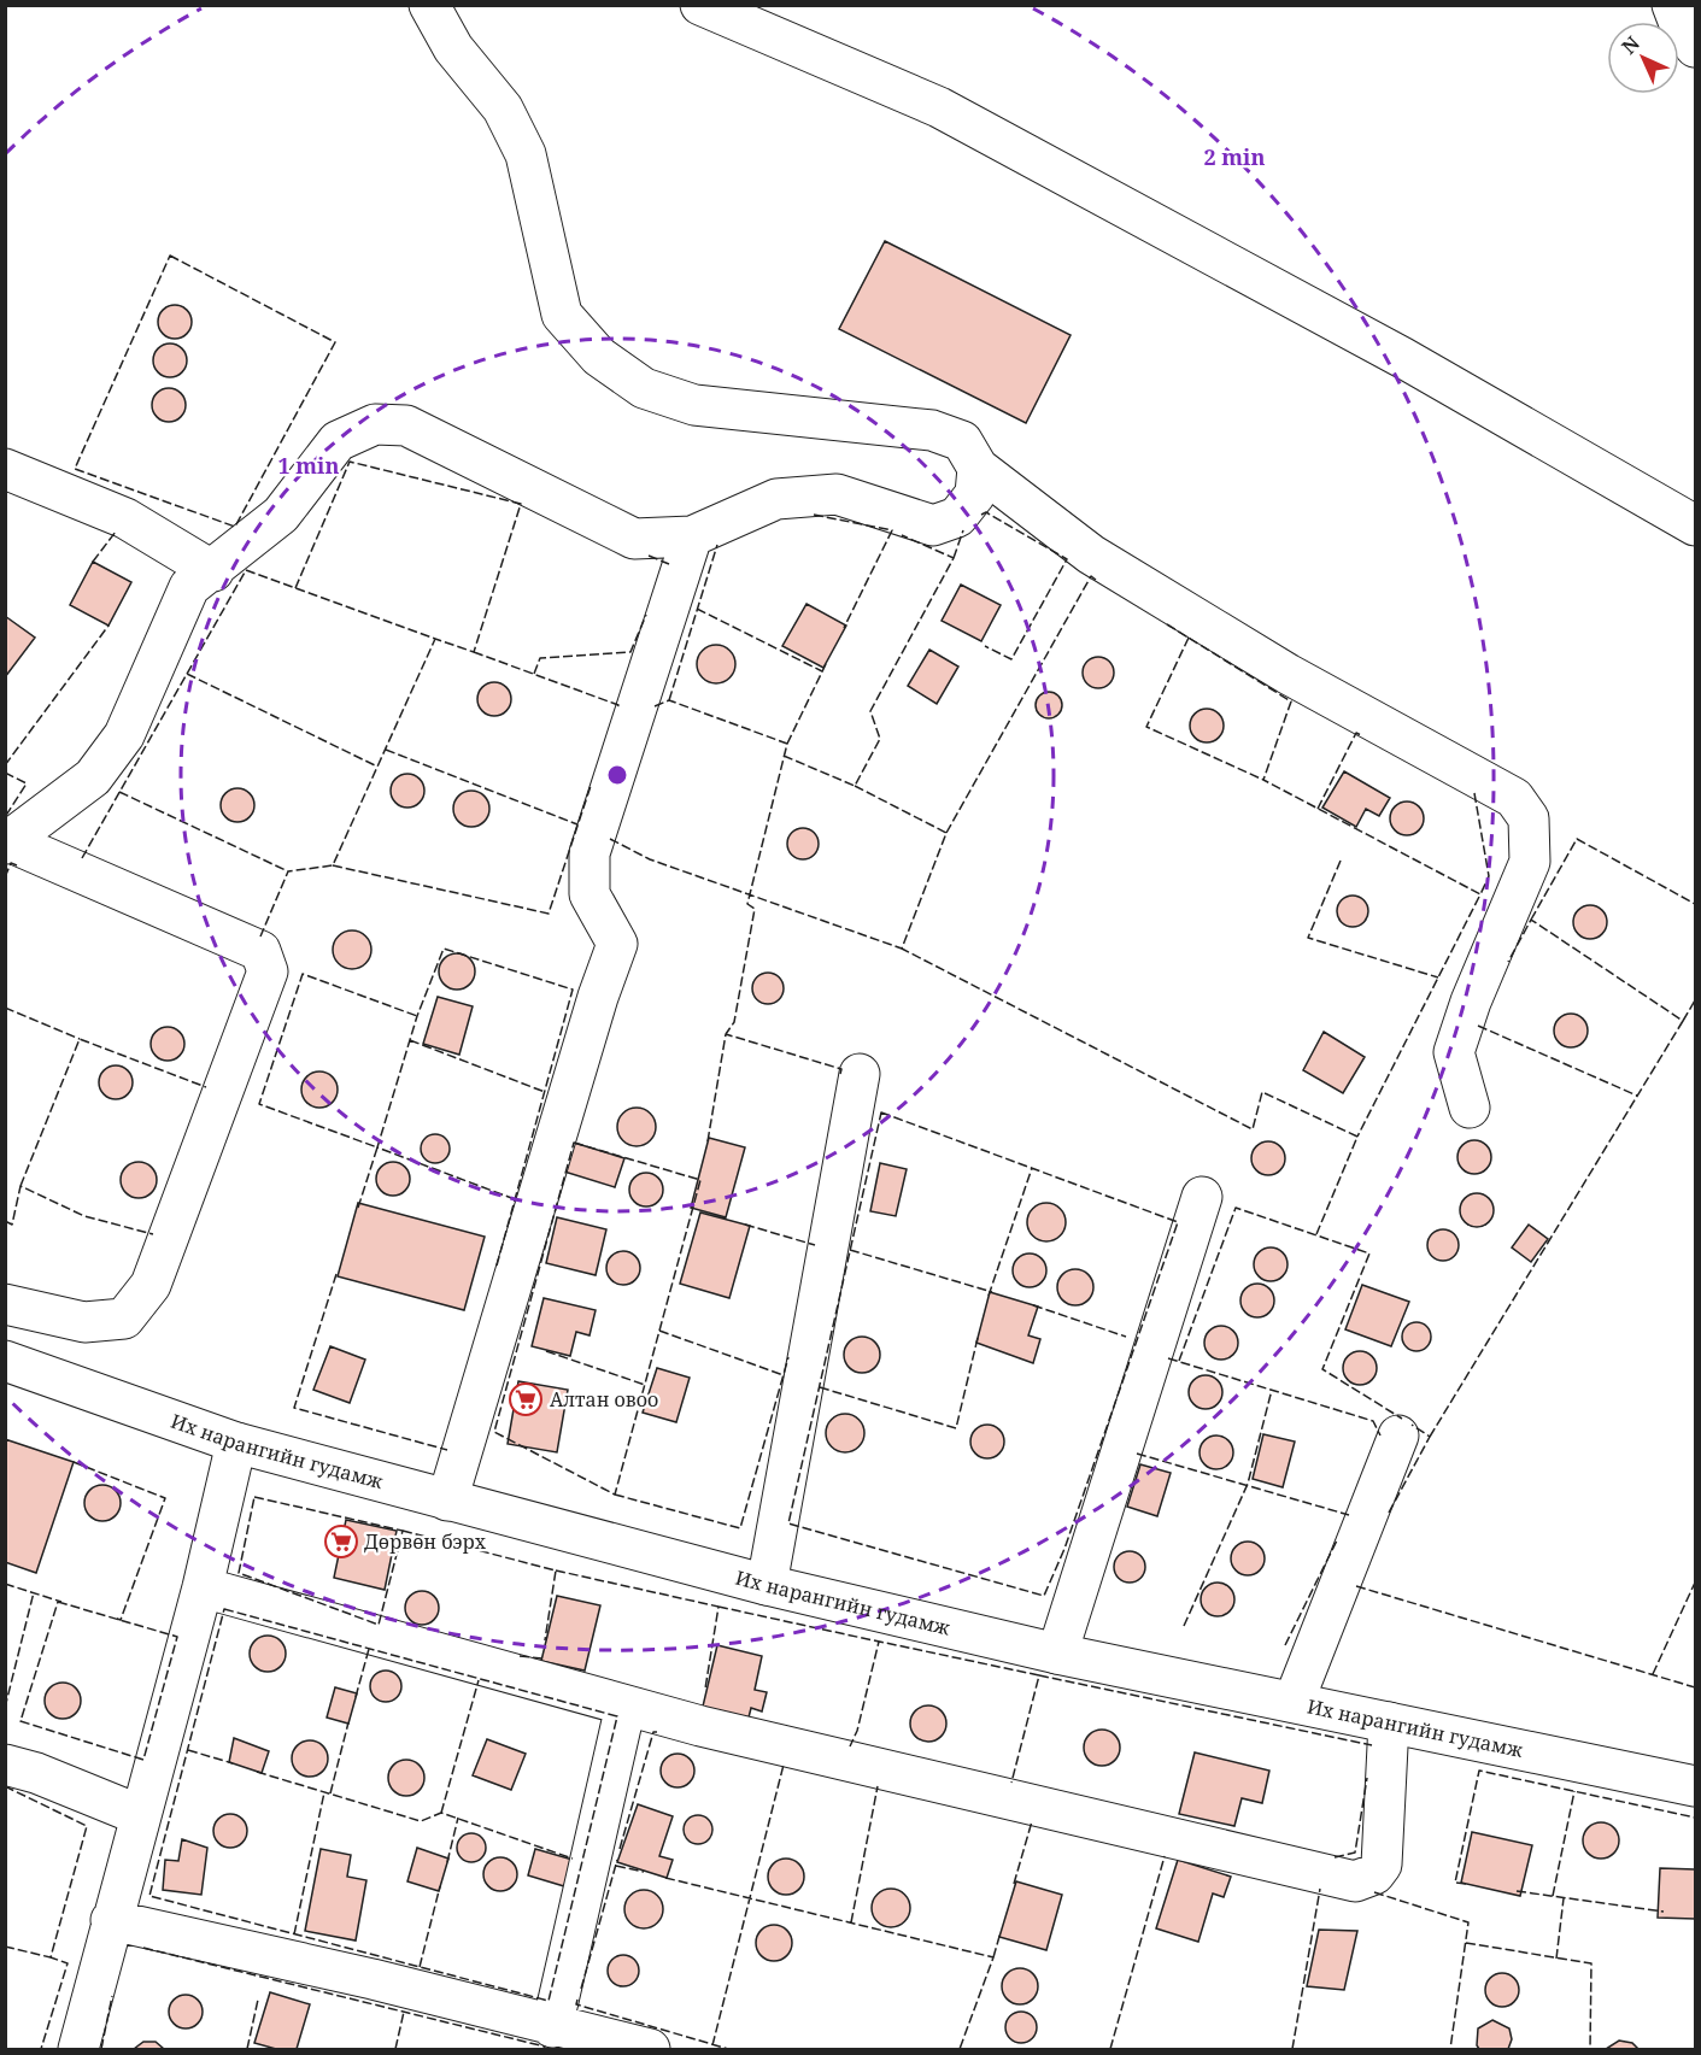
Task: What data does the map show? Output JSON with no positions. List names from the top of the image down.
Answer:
{
  "streets": {
    "street": ["Их нарангийн гудамж"]
  },
  "places": {
    "supermarket": ["Алтан овоо", "Дөрвөн бэрх"]
  },
  "north": "top left",
  "rings": ["2 min", "1 min"]
}
